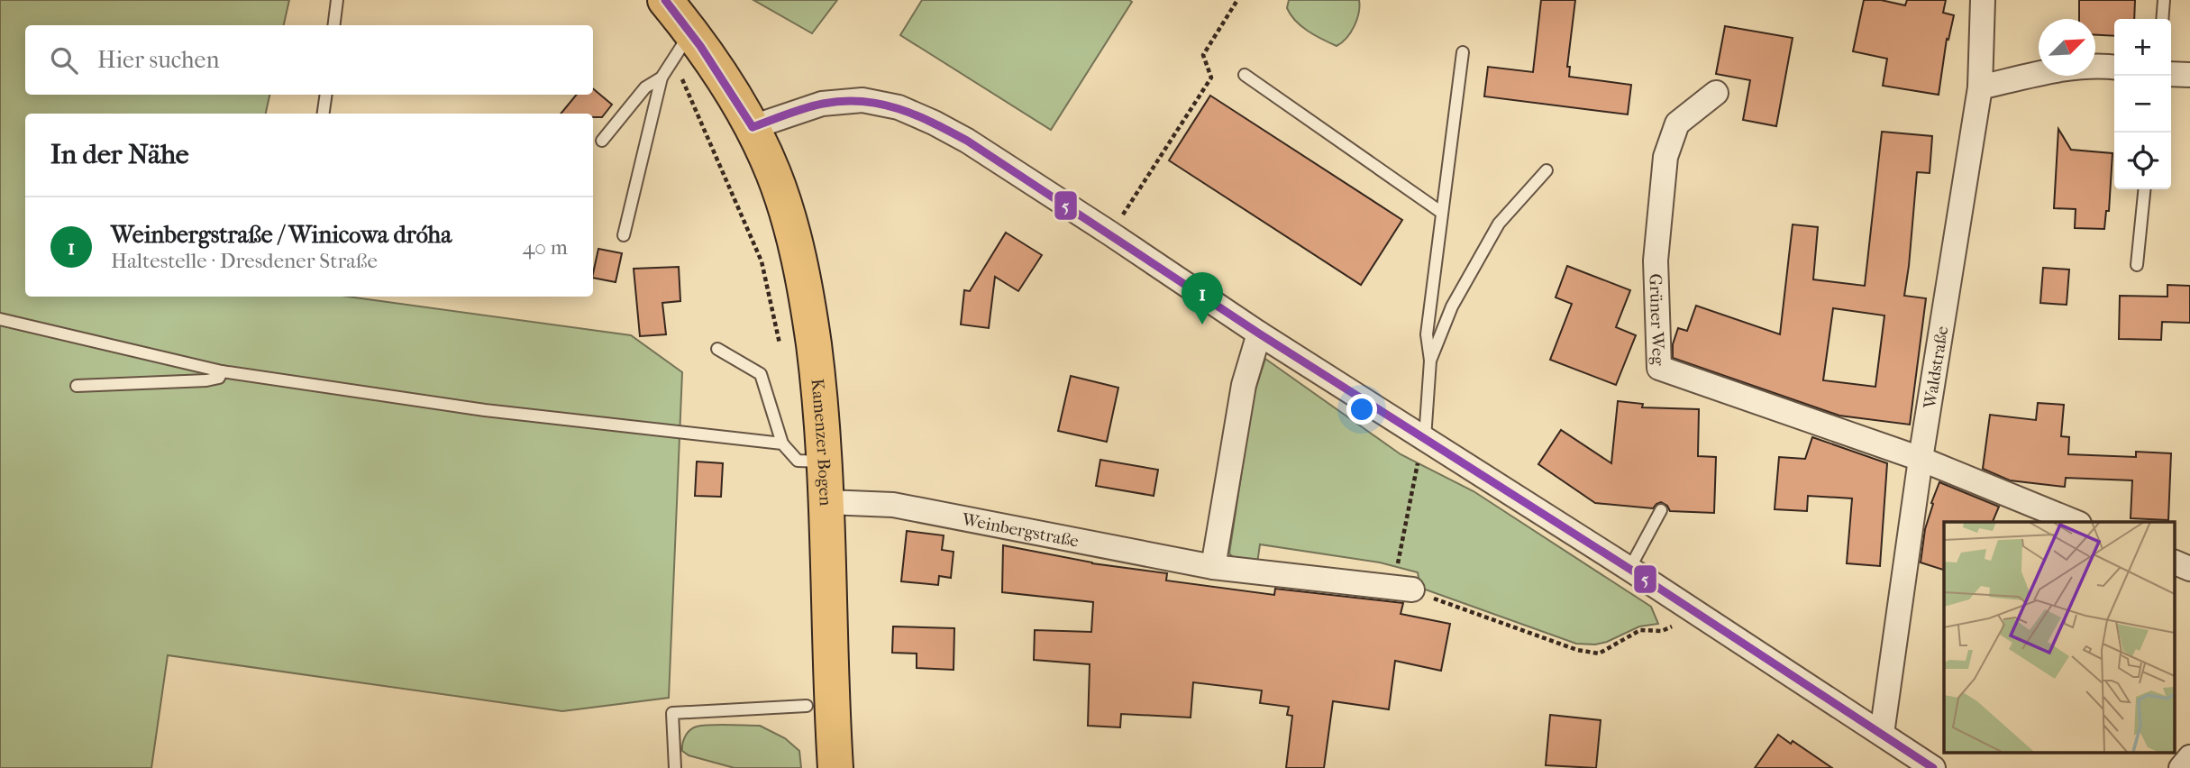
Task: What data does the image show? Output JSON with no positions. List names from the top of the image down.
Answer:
{
  "streets": {
    "main road": ["Kamenzer Bogen"],
    "street": ["Grüner Weg", "Waldstraße", "Weinbergstraße"]
  },
  "crossings": [
    ["Grüner Weg", "Waldstraße"],
    ["Kamenzer Bogen", "Weinbergstraße"]
  ],
  "lines": ["transit line 5"],
  "north": "top right",
  "page": {
    "map_buttons": ["+", "−"],
    "search": "Hier suchen",
    "heading": "In der Nähe",
    "list": [
      {
        "mark": "1",
        "name": "Weinbergstraße / Winicowa dróha",
        "note": "Haltestelle · Dresdener Straße",
        "value": "40 m"
      }
    ],
    "pins": "1"
  }
}
